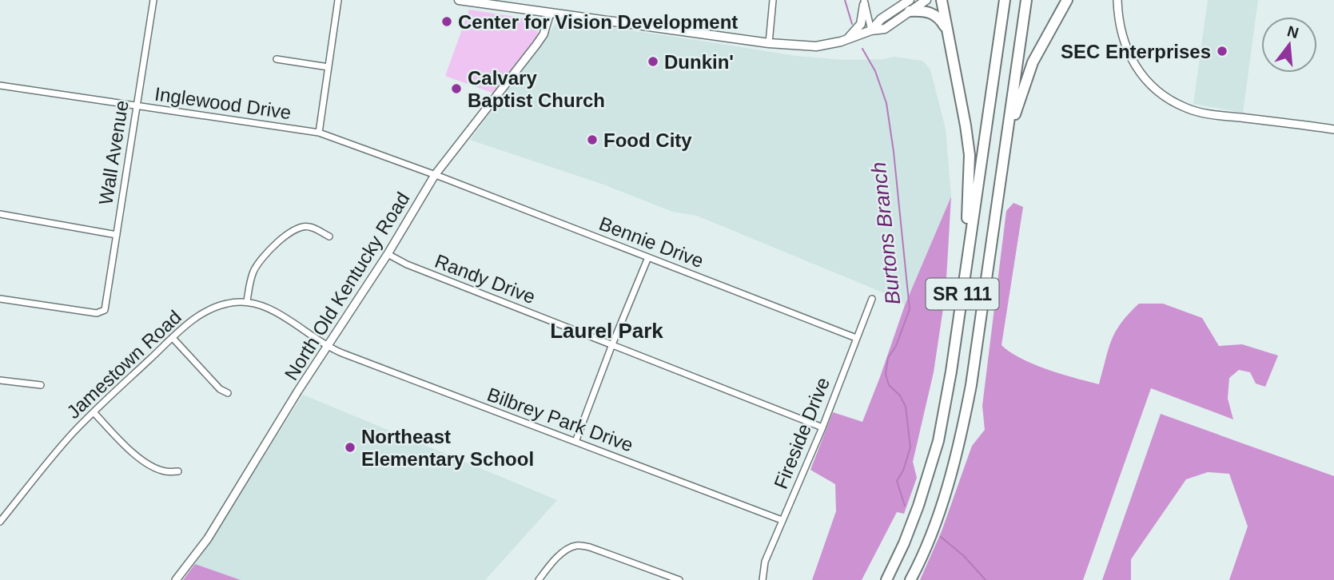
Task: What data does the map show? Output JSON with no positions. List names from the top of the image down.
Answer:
{
  "streets": {
    "highway": ["SR 111"],
    "street": [
      "Inglewood Drive",
      "Wall Avenue",
      "Bennie Drive",
      "Randy Drive",
      "North Old Kentucky Road",
      "Jamestown Road",
      "Bilbrey Park Drive",
      "Fireside Drive"
    ]
  },
  "crossings": [
    ["Inglewood Drive", "Wall Avenue"],
    ["Inglewood Drive", "Bennie Drive"],
    ["Inglewood Drive", "North Old Kentucky Road"],
    ["Bennie Drive", "North Old Kentucky Road"],
    ["Bennie Drive", "Fireside Drive"],
    ["Randy Drive", "North Old Kentucky Road"],
    ["Randy Drive", "Fireside Drive"],
    ["North Old Kentucky Road", "Bilbrey Park Drive"],
    ["Bilbrey Park Drive", "Fireside Drive"]
  ],
  "districts": ["Laurel Park"],
  "water": ["Burtons Branch"],
  "places": [
    "Center for Vision Development",
    "SEC Enterprises",
    "Dunkin'",
    "Calvary Baptist Church",
    "Food City",
    "Northeast Elementary School"
  ],
  "north": "top"
}
